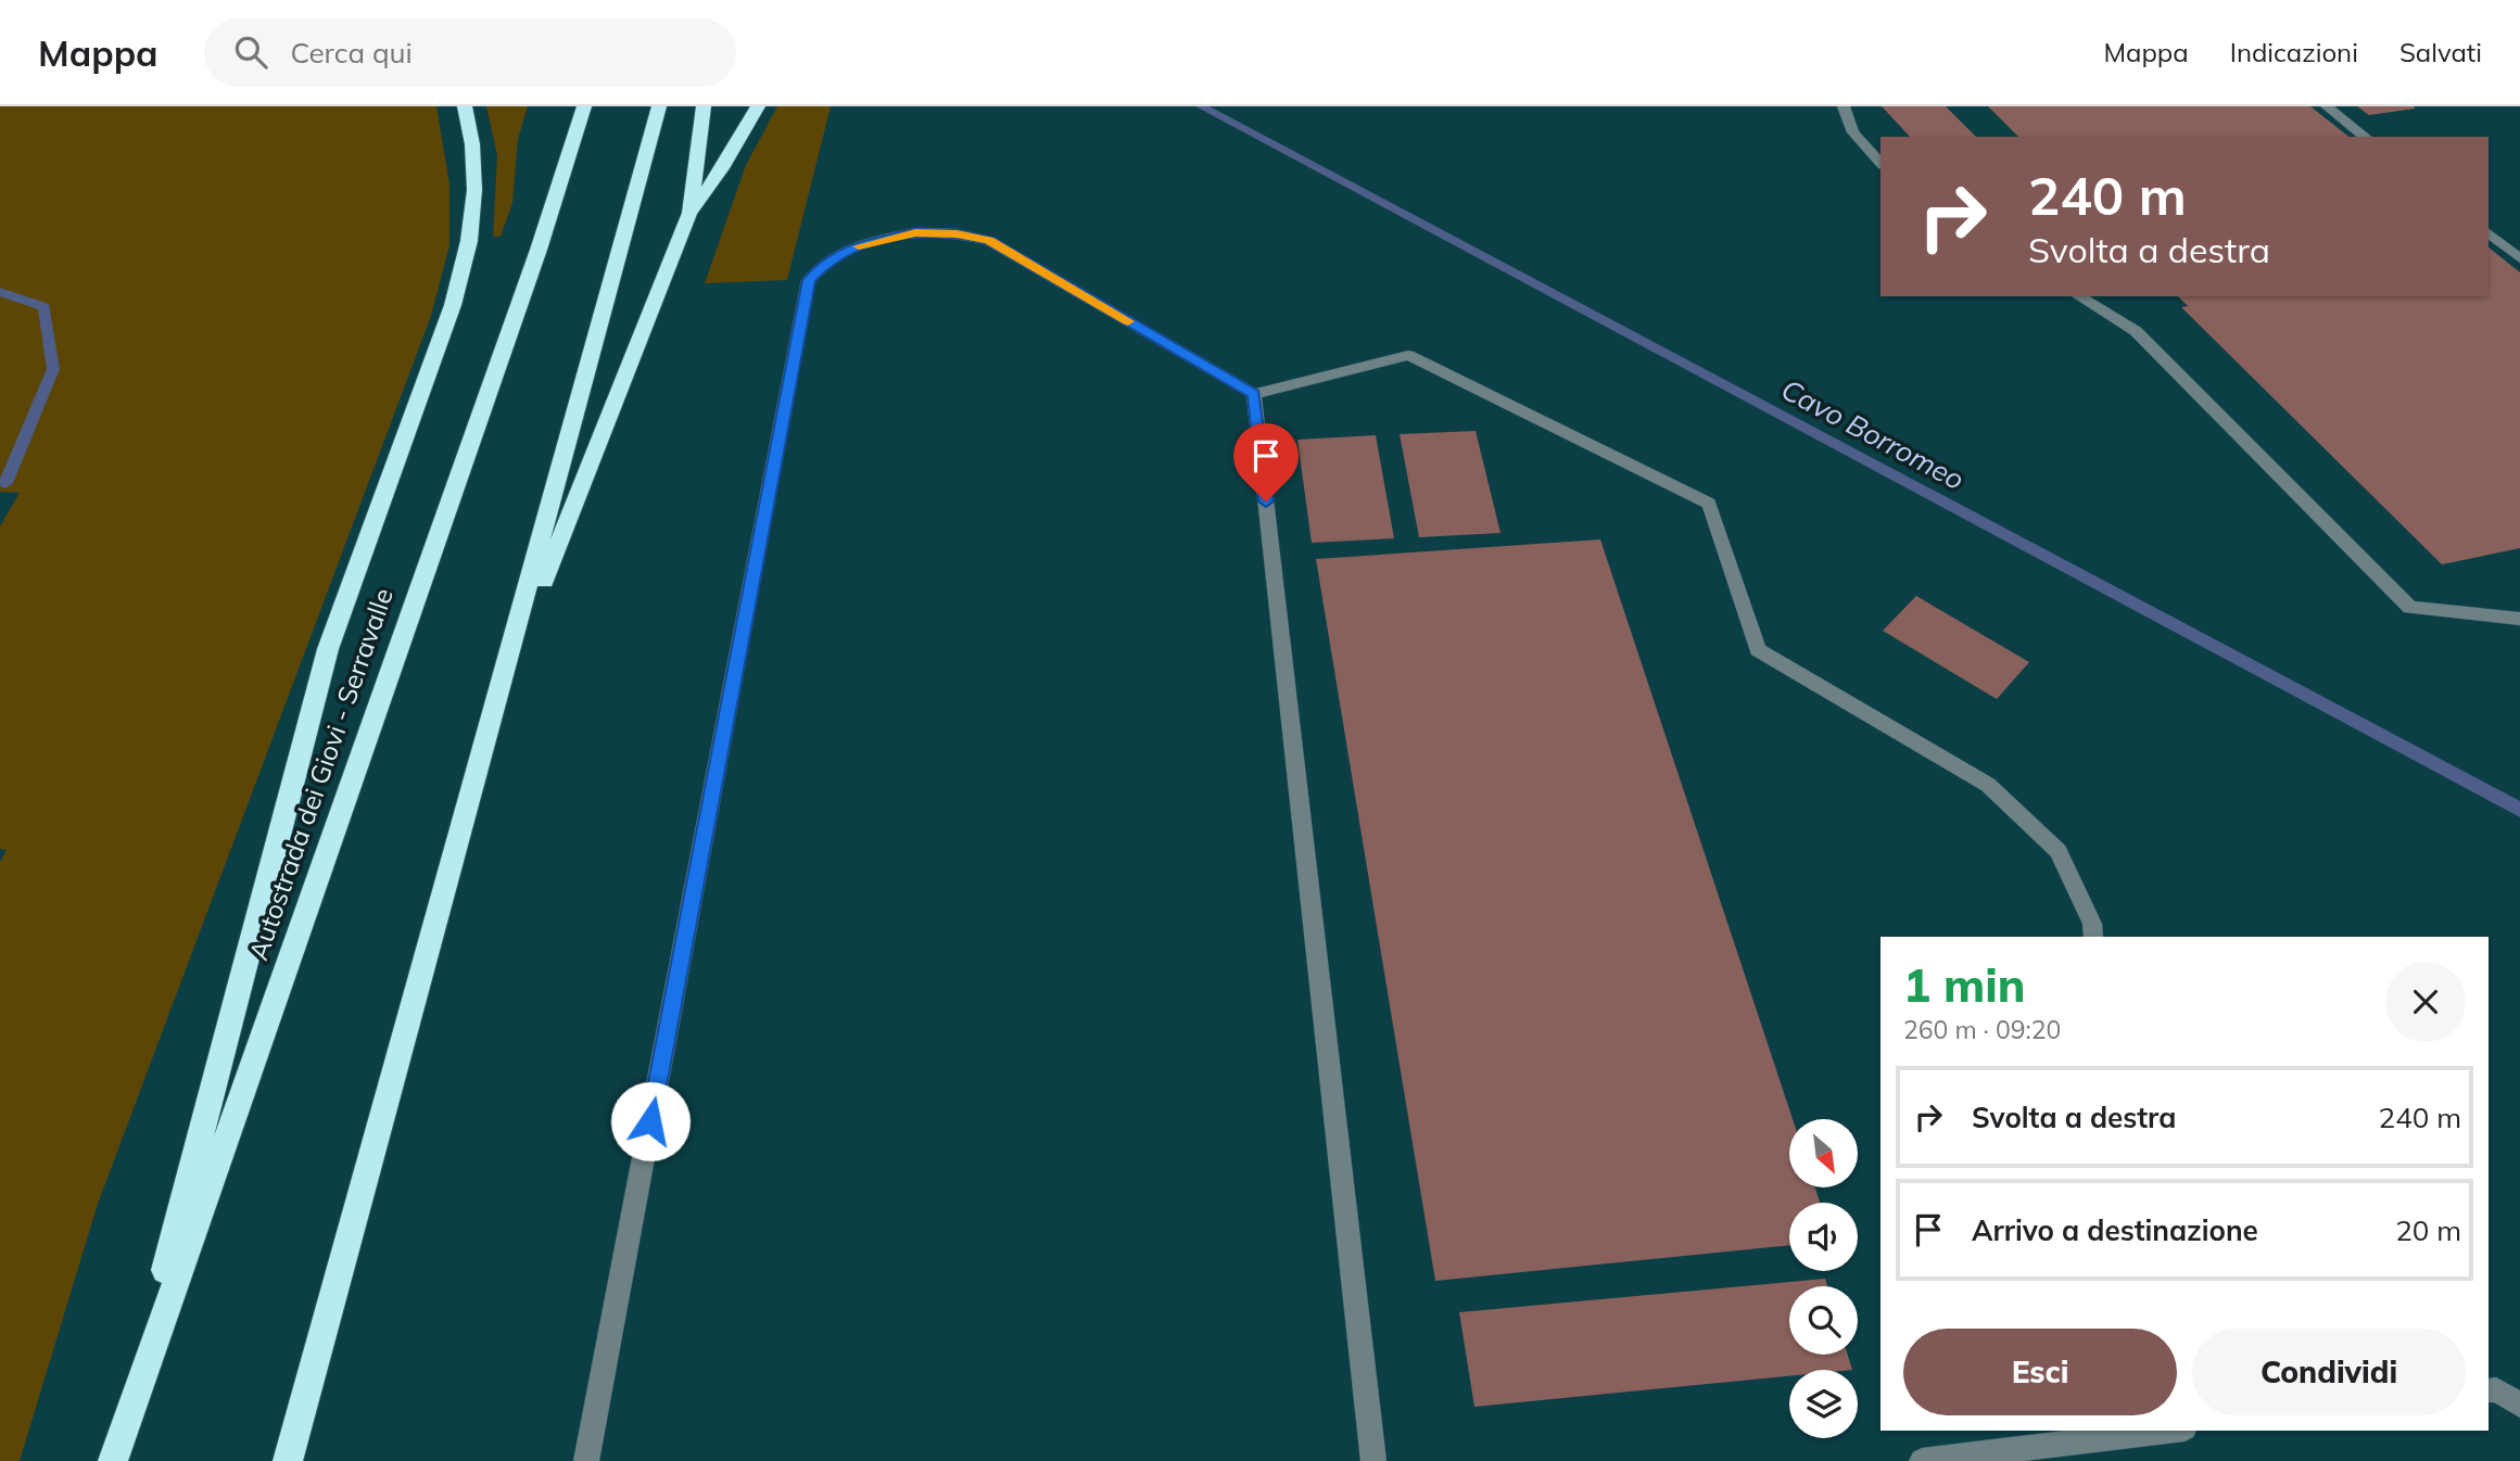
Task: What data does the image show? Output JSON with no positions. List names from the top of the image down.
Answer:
{
  "streets": {
    "highway": ["Autostrada dei Giovi - Serravalle"]
  },
  "water": ["Cavo Borromeo"],
  "north": "bottom right",
  "page": {
    "header": "Mappa",
    "search": "Cerca qui",
    "nav": ["Mappa", "Indicazioni", "Salvati"],
    "turn": ["240 m", "Svolta a destra"],
    "heading": ["1 min", "260 m · 09:20"],
    "list": [
      {
        "name": "Svolta a destra",
        "value": "240 m"
      },
      {
        "name": "Arrivo a destinazione",
        "value": "20 m"
      }
    ],
    "buttons": ["Esci", "Condividi"]
  }
}
